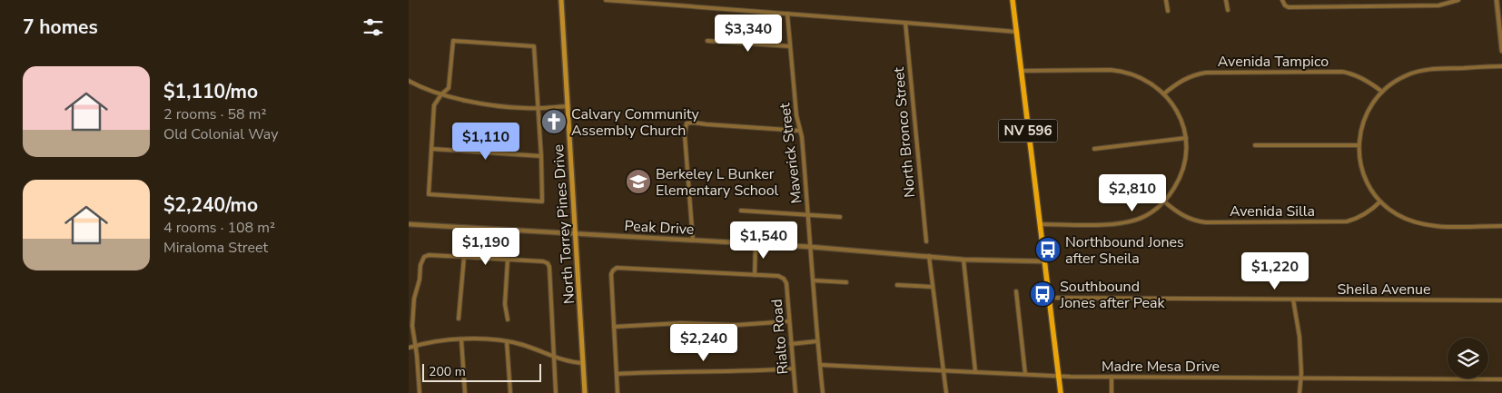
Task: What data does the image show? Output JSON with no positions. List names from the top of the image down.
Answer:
{
  "streets": {
    "main road": ["NV 596", "North Torrey Pines Drive"],
    "street": [
      "Avenida Tampico",
      "North Bronco Street",
      "Maverick Street",
      "Avenida Silla",
      "Peak Drive",
      "Sheila Avenue",
      "Rialto Road",
      "Madre Mesa Drive"
    ]
  },
  "crossings": [
    ["NV 596", "Peak Drive"],
    ["NV 596", "Sheila Avenue"],
    ["NV 596", "Madre Mesa Drive"],
    ["Maverick Street", "Peak Drive"],
    ["Maverick Street", "Madre Mesa Drive"],
    ["North Torrey Pines Drive", "Peak Drive"]
  ],
  "places": {
    "church": ["Calvary Community Assembly Church"],
    "school or university": ["Berkeley L Bunker Elementary School"],
    "bus stop": ["Northbound Jones after Sheila", "Southbound Jones after Peak"]
  },
  "scale_bar": "200 m",
  "page": {
    "heading": "7 homes",
    "price": [
      "$3,340",
      "$1,110",
      "$2,810",
      "$1,540",
      "$1,190",
      "$1,220",
      "$2,240"
    ],
    "list": [
      {
        "name": "$1,110/mo",
        "note": "2 rooms · 58 m² · Old Colonial Way"
      },
      {
        "name": "$2,240/mo",
        "note": "4 rooms · 108 m² · Miraloma Street"
      }
    ],
    "scale": "200 m"
  }
}
